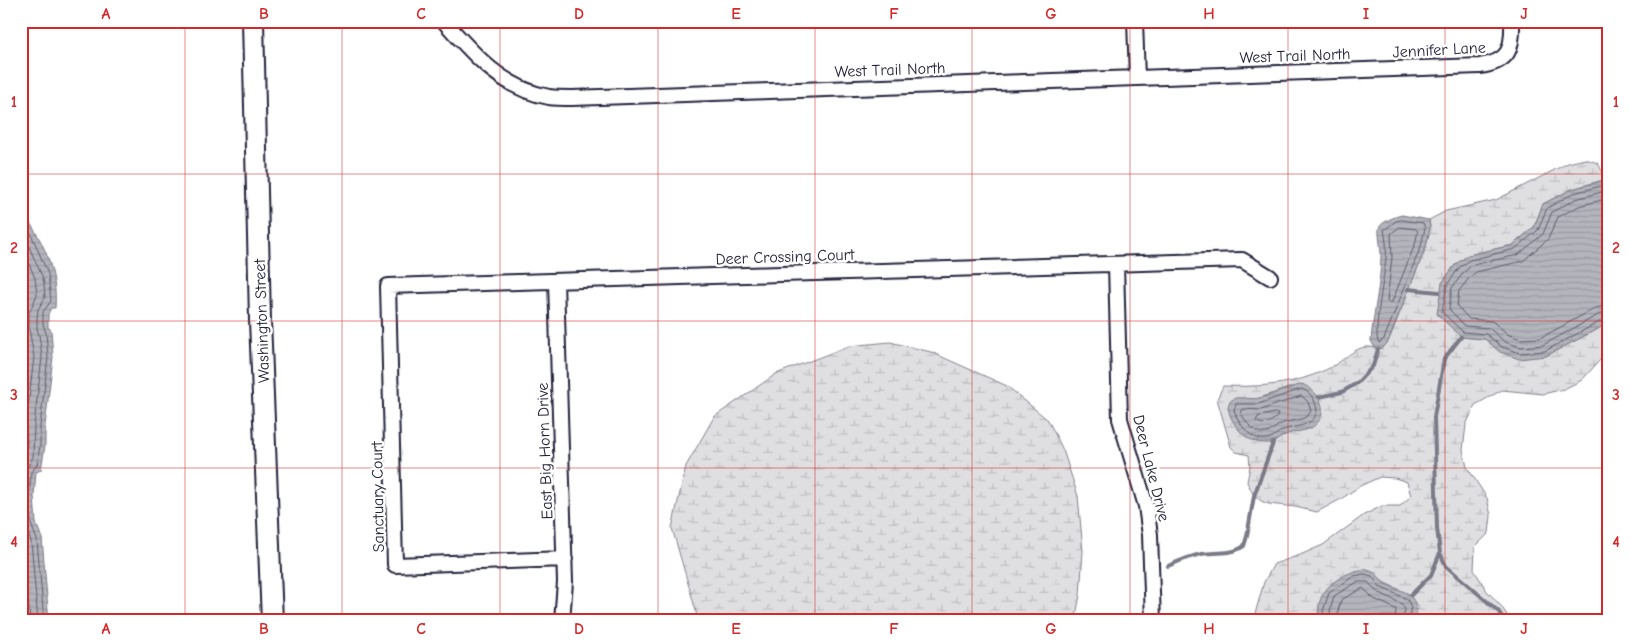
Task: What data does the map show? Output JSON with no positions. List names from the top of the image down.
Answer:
{
  "streets": {
    "main road": ["Washington Street"],
    "street": [
      "Jennifer Lane",
      "West Trail North",
      "Deer Crossing Court",
      "East Big Horn Drive",
      "Deer Lake Drive",
      "Sanctuary Court"
    ]
  },
  "crossings": [
    ["Jennifer Lane", "West Trail North"],
    ["Deer Crossing Court", "East Big Horn Drive"],
    ["Deer Crossing Court", "Deer Lake Drive"],
    ["Deer Crossing Court", "Sanctuary Court"],
    ["East Big Horn Drive", "Sanctuary Court"]
  ],
  "grid": {
    "columns": [
      "A",
      "B",
      "C",
      "D",
      "E",
      "F",
      "G",
      "H",
      "I",
      "J"
    ],
    "rows": [
      "1",
      "2",
      "3",
      "4"
    ]
  }
}
